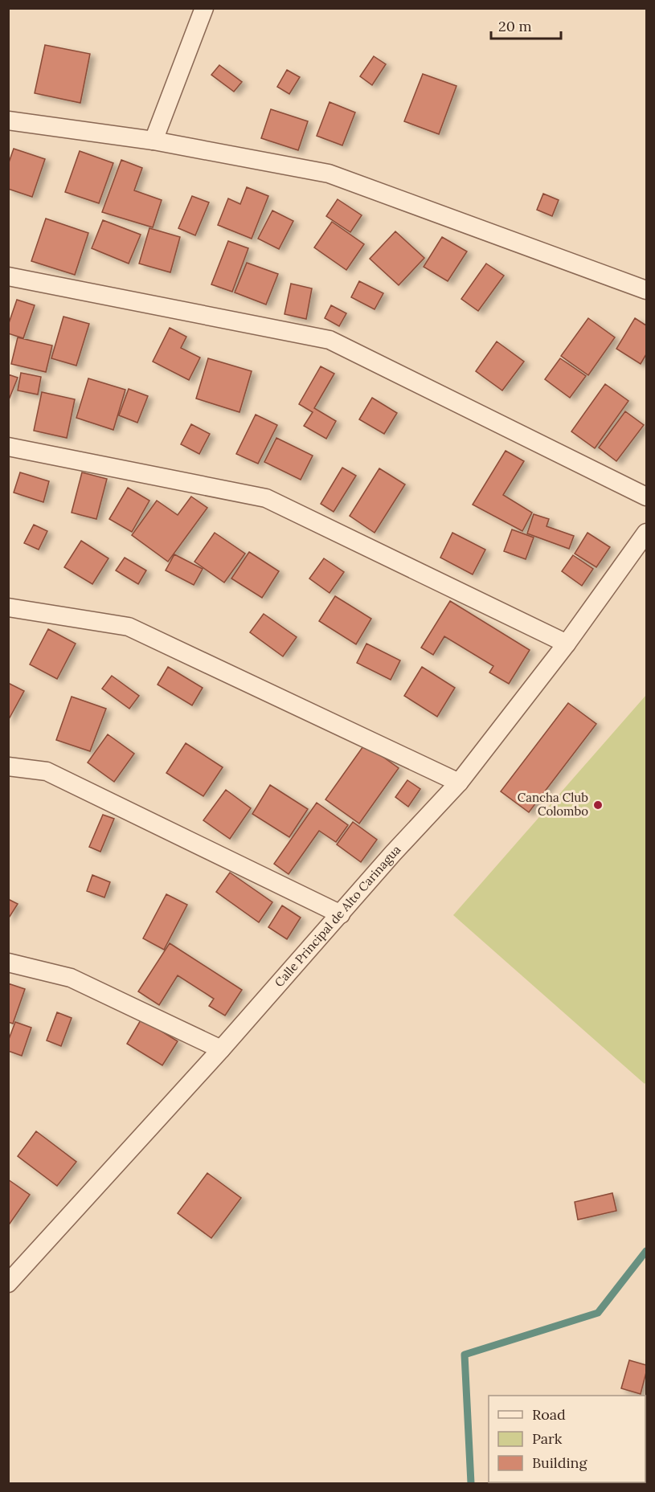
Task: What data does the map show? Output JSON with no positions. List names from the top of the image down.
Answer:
{
  "streets": {
    "street": ["Calle Principal de Alto Carinagua"]
  },
  "places": ["Cancha Club Colombo"],
  "legend": ["Road", "Park", "Building"],
  "scale_bar": "20 m"
}
